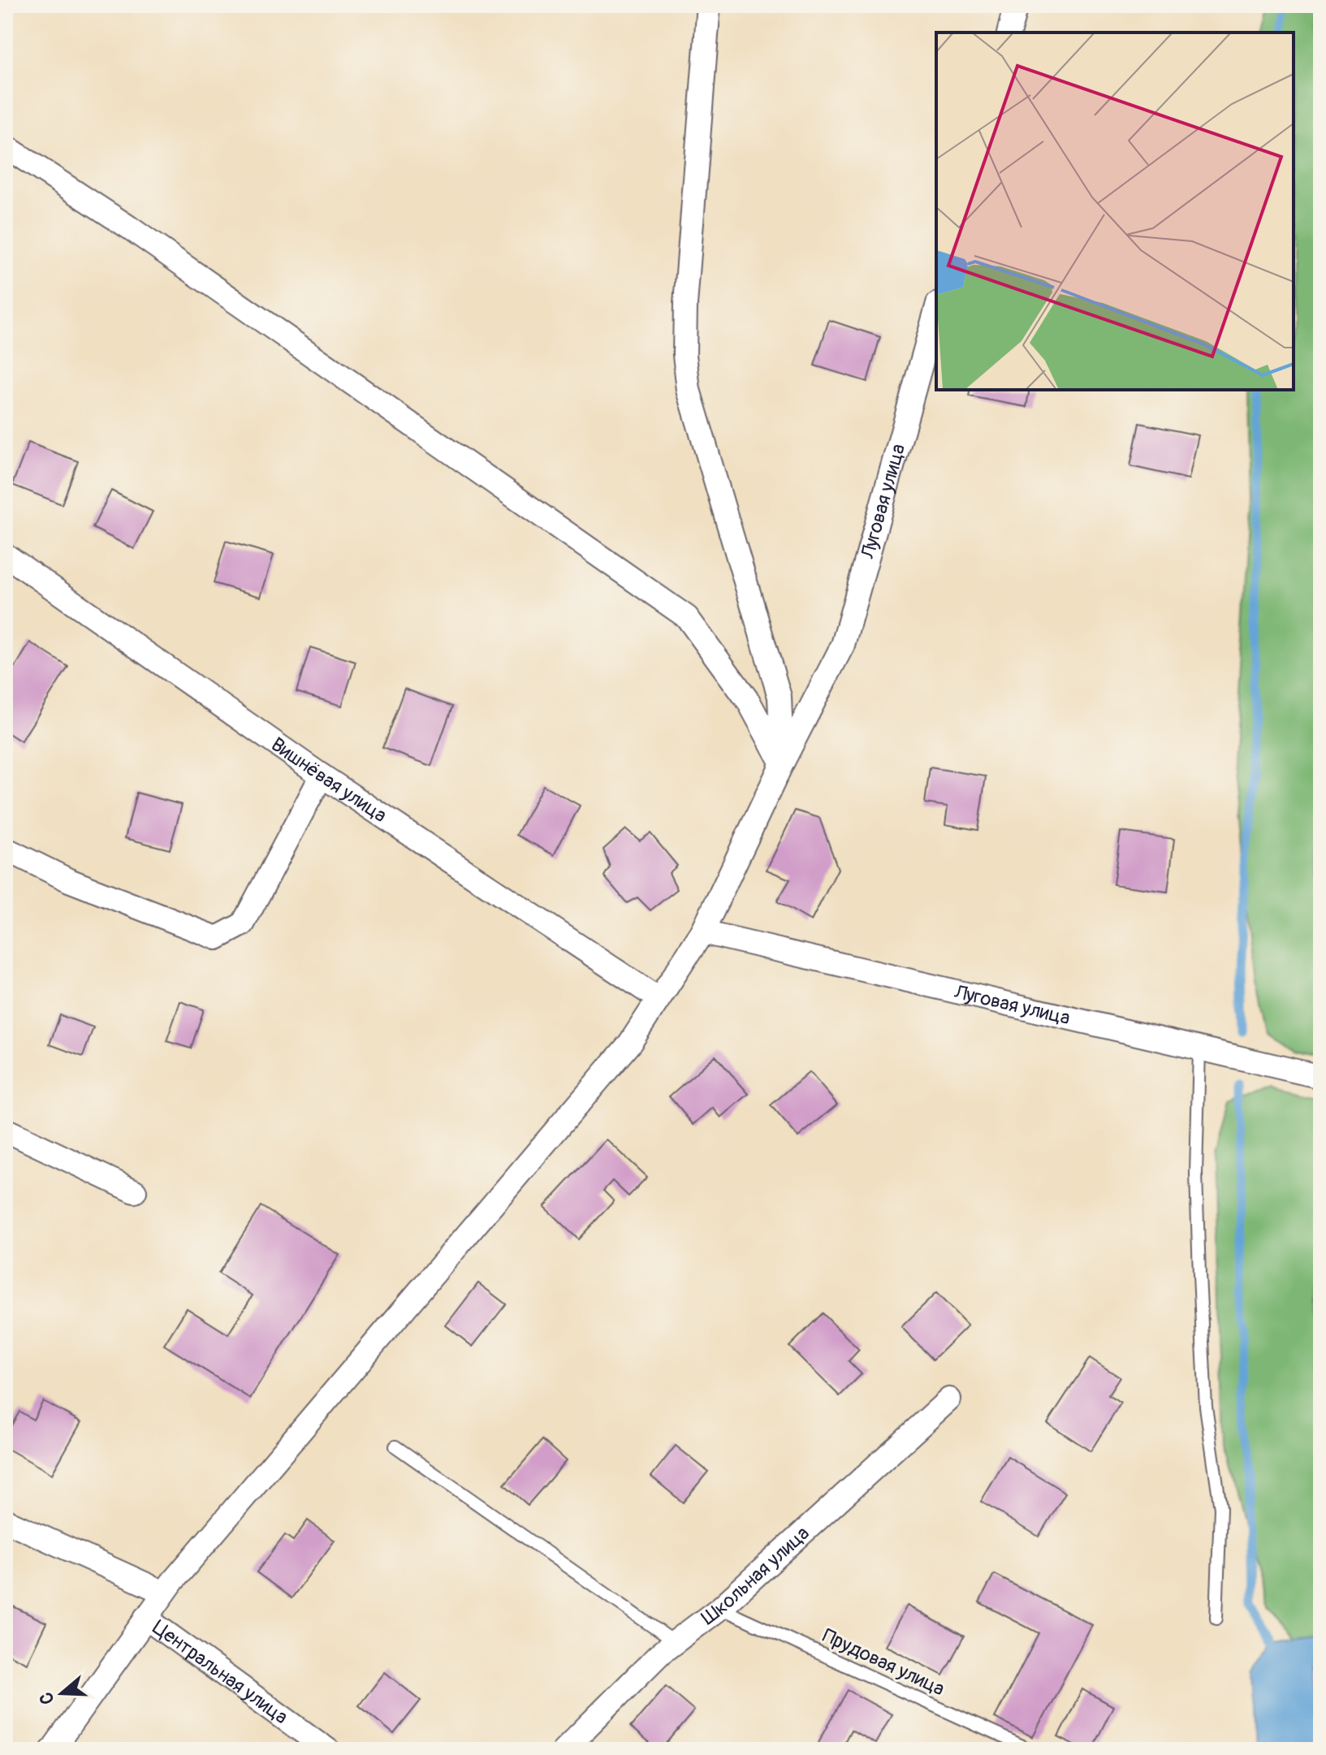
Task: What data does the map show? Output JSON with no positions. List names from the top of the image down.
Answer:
{
  "streets": {
    "street": [
      "Луговая улица",
      "Вишнёвая улица",
      "Школьная улица",
      "Центральная улица"
    ],
    "lane": ["Прудовая улица"]
  },
  "crossings": [
    ["Луговая улица", "Вишнёвая улица"],
    ["Луговая улица", "Центральная улица"],
    ["Школьная улица", "Прудовая улица"]
  ],
  "north": "left"
}
